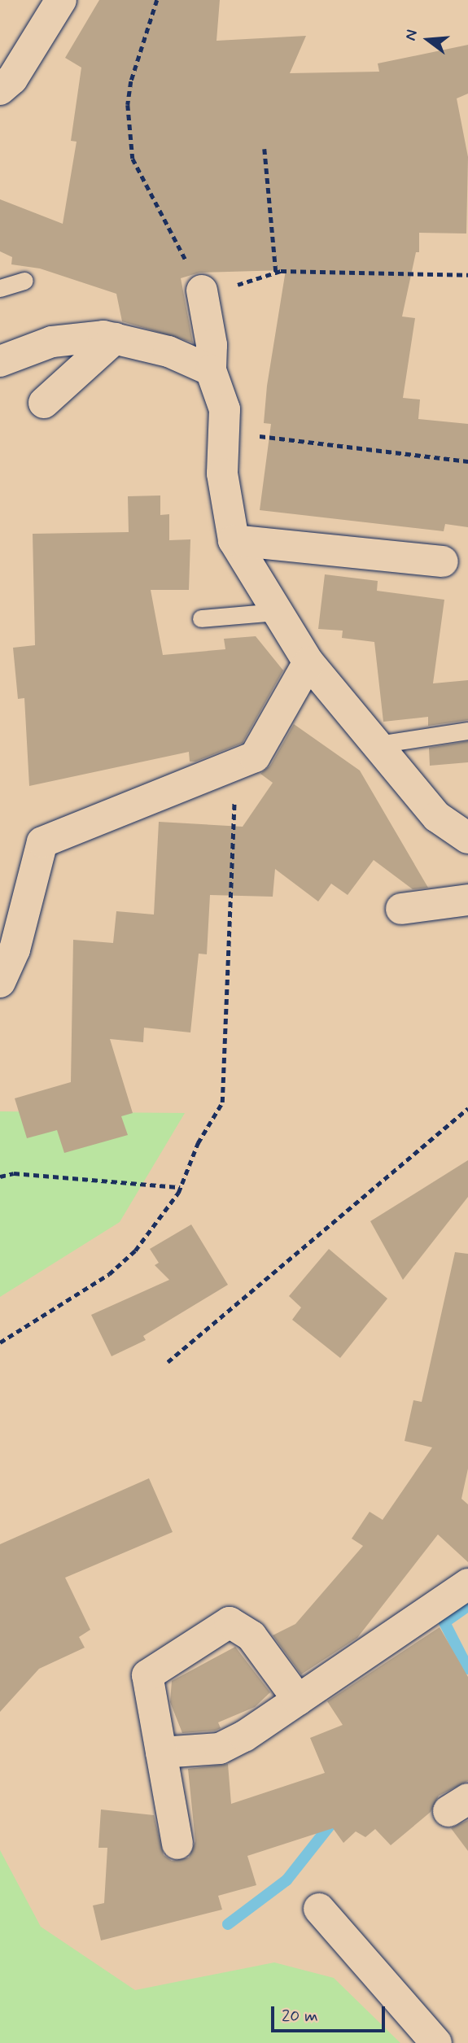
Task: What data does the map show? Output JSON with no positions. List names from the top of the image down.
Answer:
{
  "scale_bar": "20 m",
  "north": "left"
}
